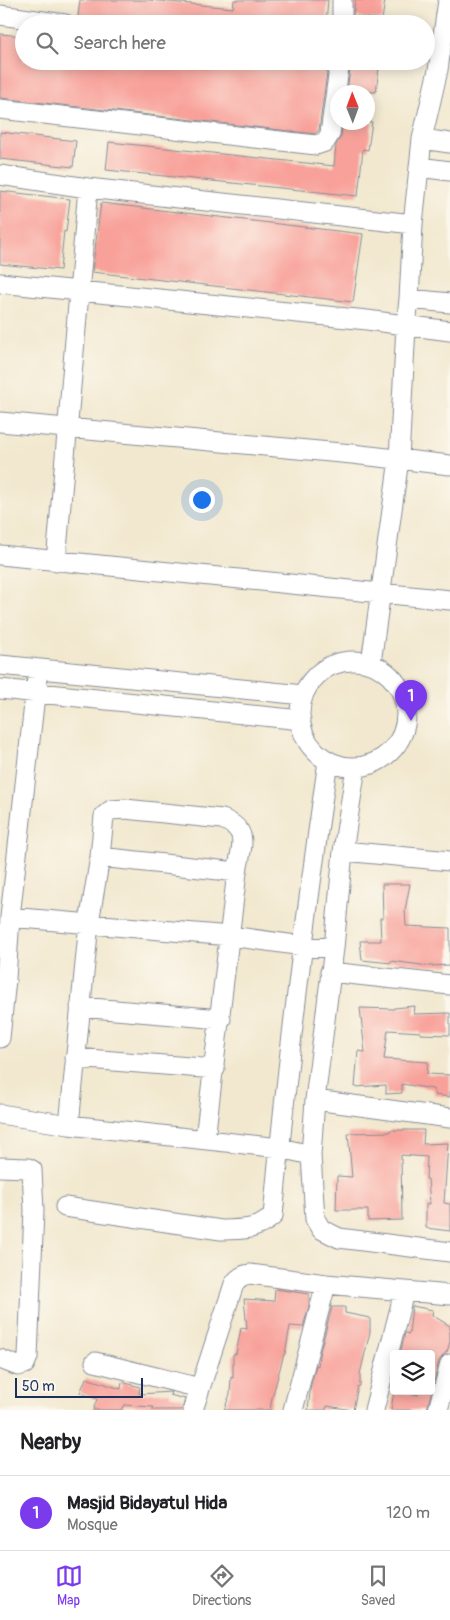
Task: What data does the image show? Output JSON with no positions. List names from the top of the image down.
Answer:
{
  "scale_bar": "50 m",
  "north": "top",
  "page": {
    "search": "Search here",
    "pins": "1",
    "scale": "50 m",
    "heading": "Nearby",
    "list": [
      {
        "mark": "1",
        "name": "Masjid Bidayatul Hida",
        "note": "Mosque",
        "value": "120 m"
      }
    ],
    "nav": ["Map", "Directions", "Saved"]
  }
}
